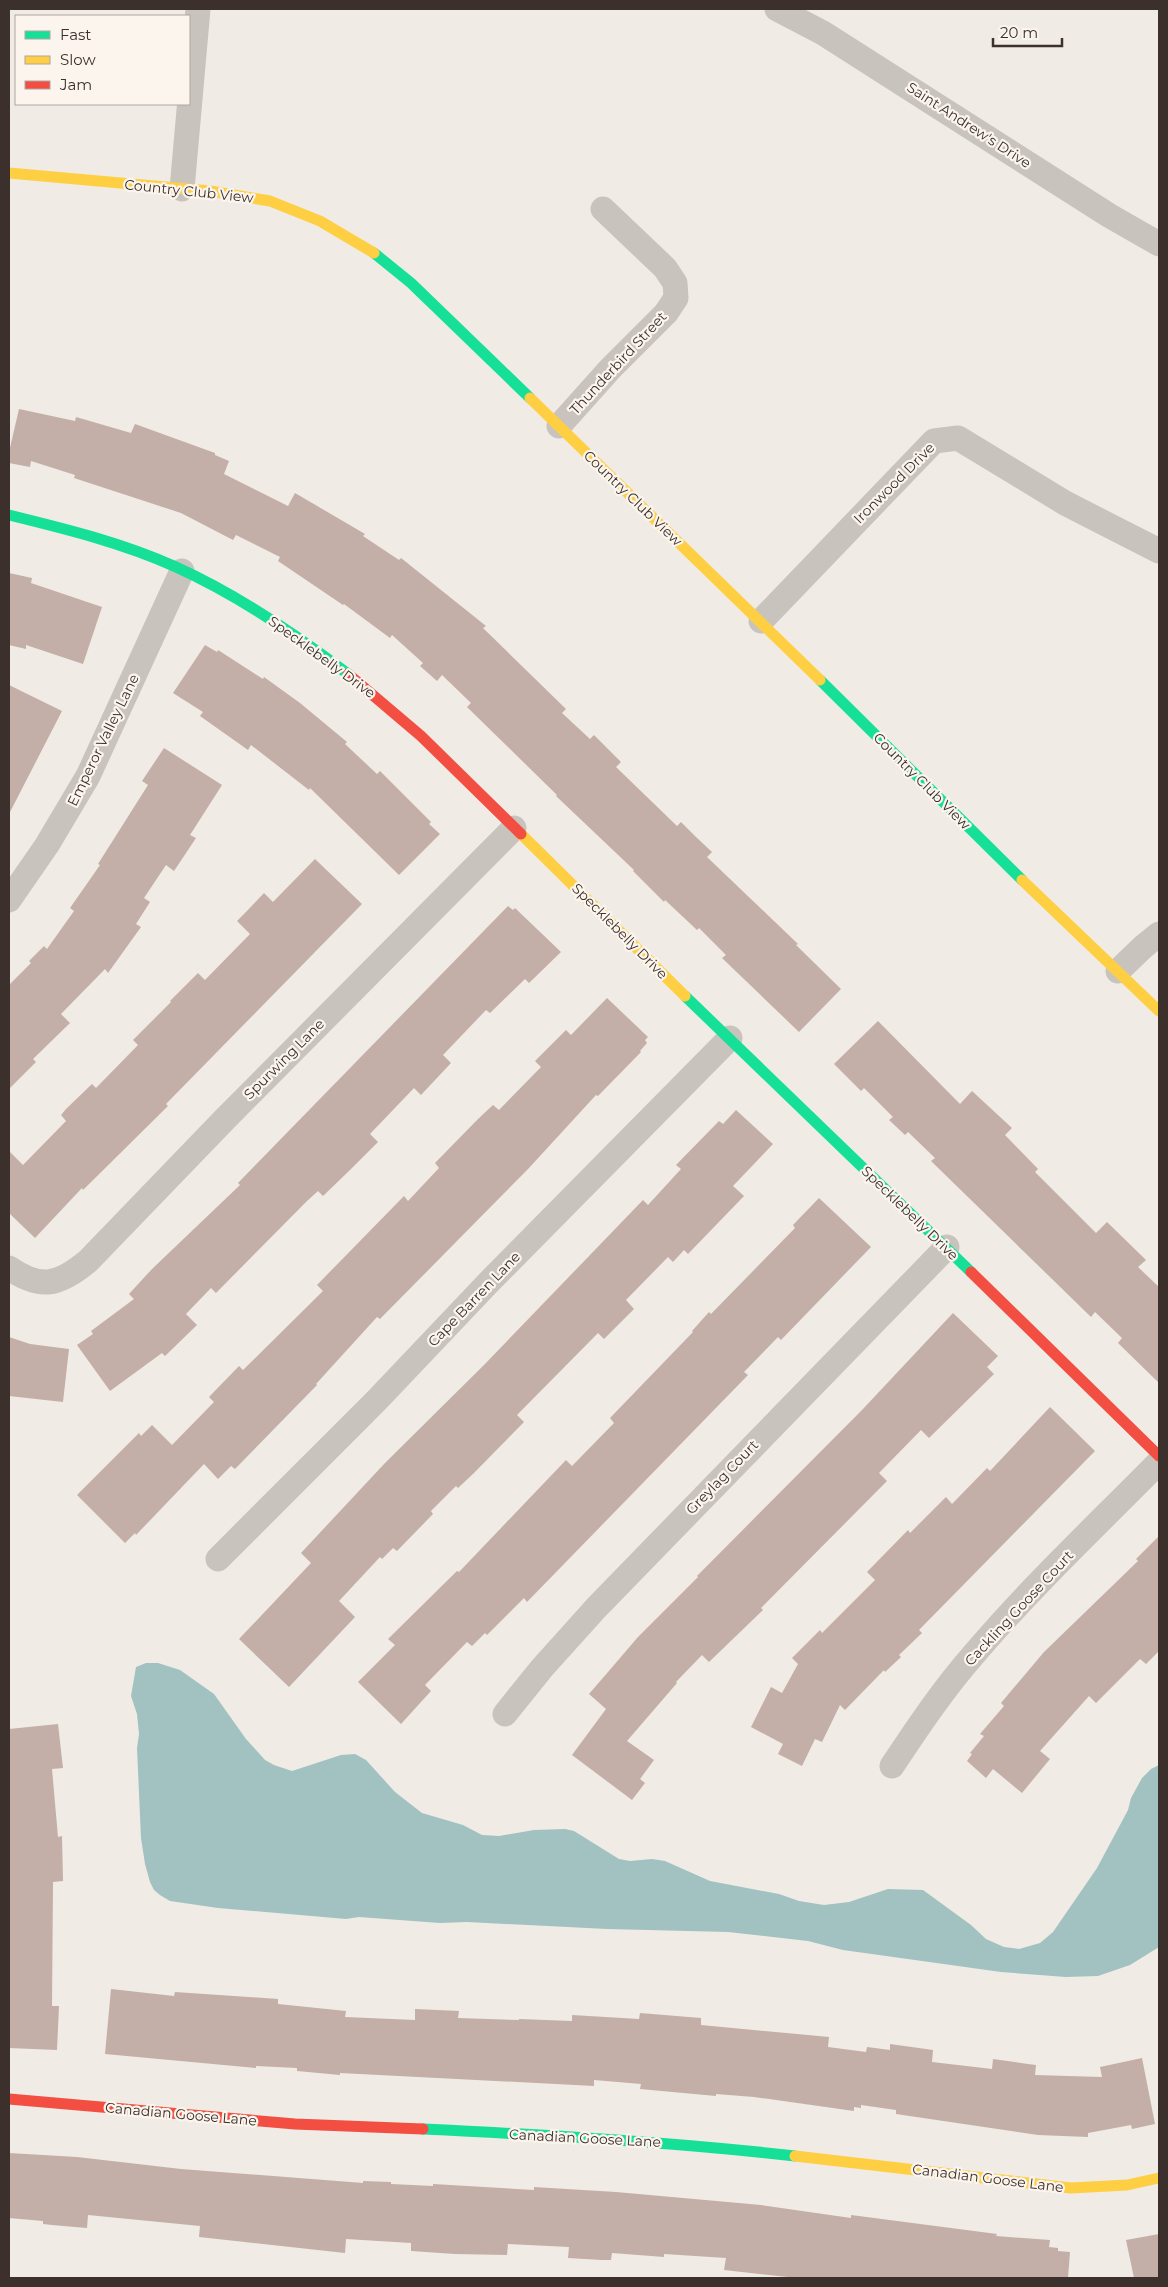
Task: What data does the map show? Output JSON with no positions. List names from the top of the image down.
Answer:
{
  "streets": {
    "street": [
      "Saint Andrew's Drive",
      "Country Club View",
      "Thunderbird Street",
      "Ironwood Drive",
      "Specklebelly Drive",
      "Emperor Valley Lane",
      "Spurwing Lane",
      "Cape Barren Lane",
      "Greylag Court",
      "Cackling Goose Court",
      "Canadian Goose Lane"
    ]
  },
  "crossings": [
    ["Country Club View", "Thunderbird Street"],
    ["Country Club View", "Ironwood Drive"],
    ["Specklebelly Drive", "Emperor Valley Lane"],
    ["Specklebelly Drive", "Spurwing Lane"],
    ["Specklebelly Drive", "Cape Barren Lane"],
    ["Specklebelly Drive", "Greylag Court"]
  ],
  "legend": ["Fast", "Slow", "Jam"],
  "scale_bar": "20 m"
}
